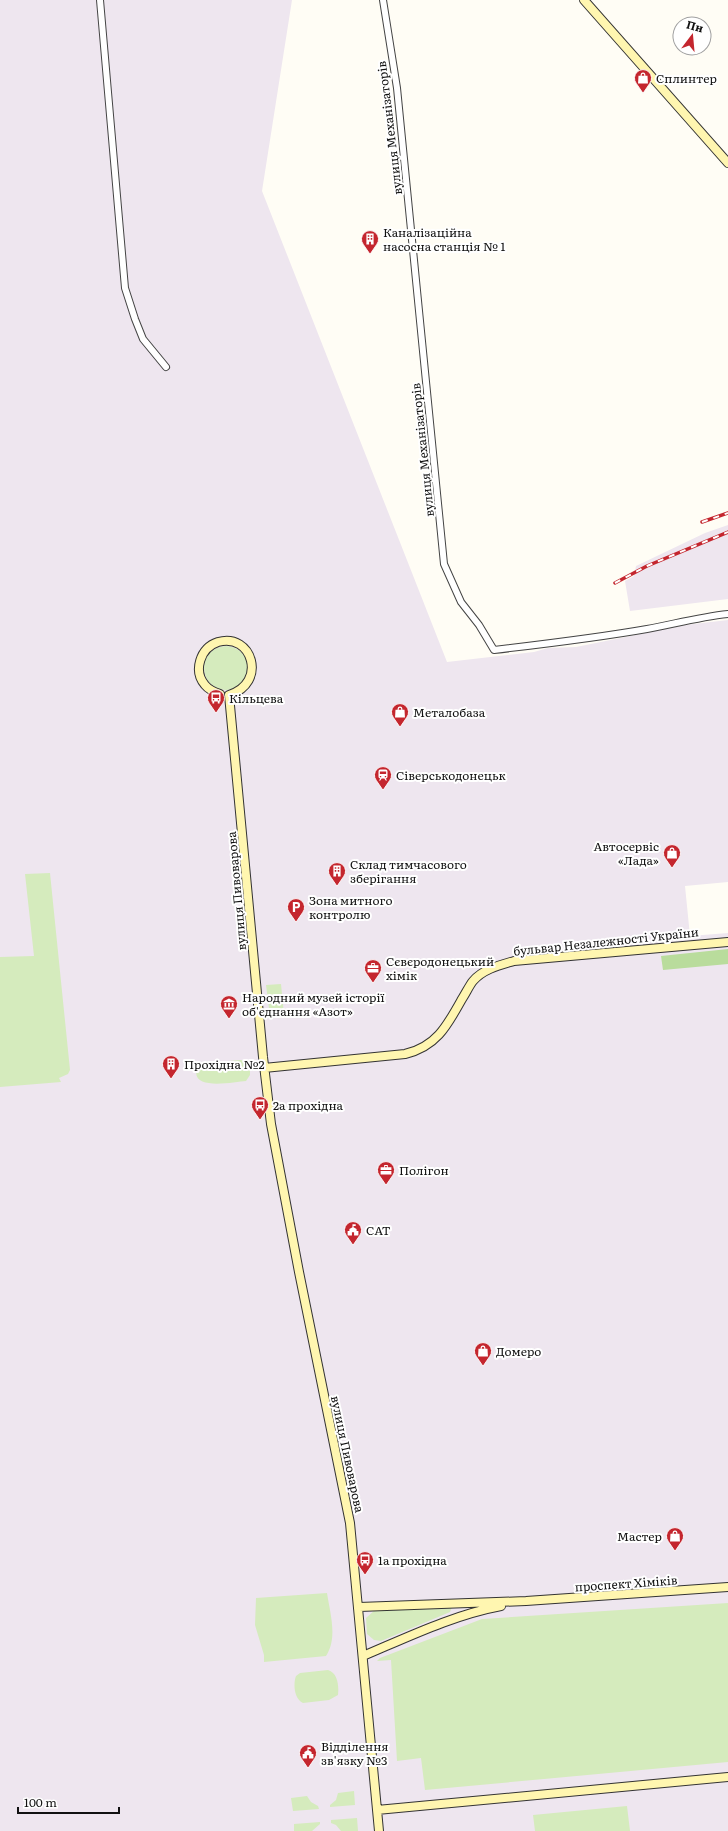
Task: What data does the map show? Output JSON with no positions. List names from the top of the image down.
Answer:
{
  "streets": {
    "street": [
      "вулиця Механізаторів",
      "вулиця Пивоварова",
      "бульвар Незалежності України",
      "проспект Хіміків"
    ]
  },
  "crossings": [
    ["вулиця Пивоварова", "бульвар Незалежності України"],
    ["вулиця Пивоварова", "проспект Хіміків"]
  ],
  "places": {
    "shop": [
      "Сплинтер",
      "Металобаза",
      "Автосервіс «Лада»",
      "Домеро",
      "Мастер"
    ],
    "building": ["Каналізаційна насосна станція № 1", "Склад тимчасового зберігання", "Прохідна №2"],
    "bus stop": ["Кільцева", "2а прохідна", "1а прохідна"],
    "station": ["Сіверськодонецьк"],
    "parking": ["Зона митного контролю"],
    "office": ["Сєвєродонецький хімік", "Полігон"],
    "museum": ["Народний музей історії об'єднання «Азот»"],
    "public building": ["CAT", "Відділення зв'язку №3"]
  },
  "scale_bar": "100 m",
  "north": "top"
}
